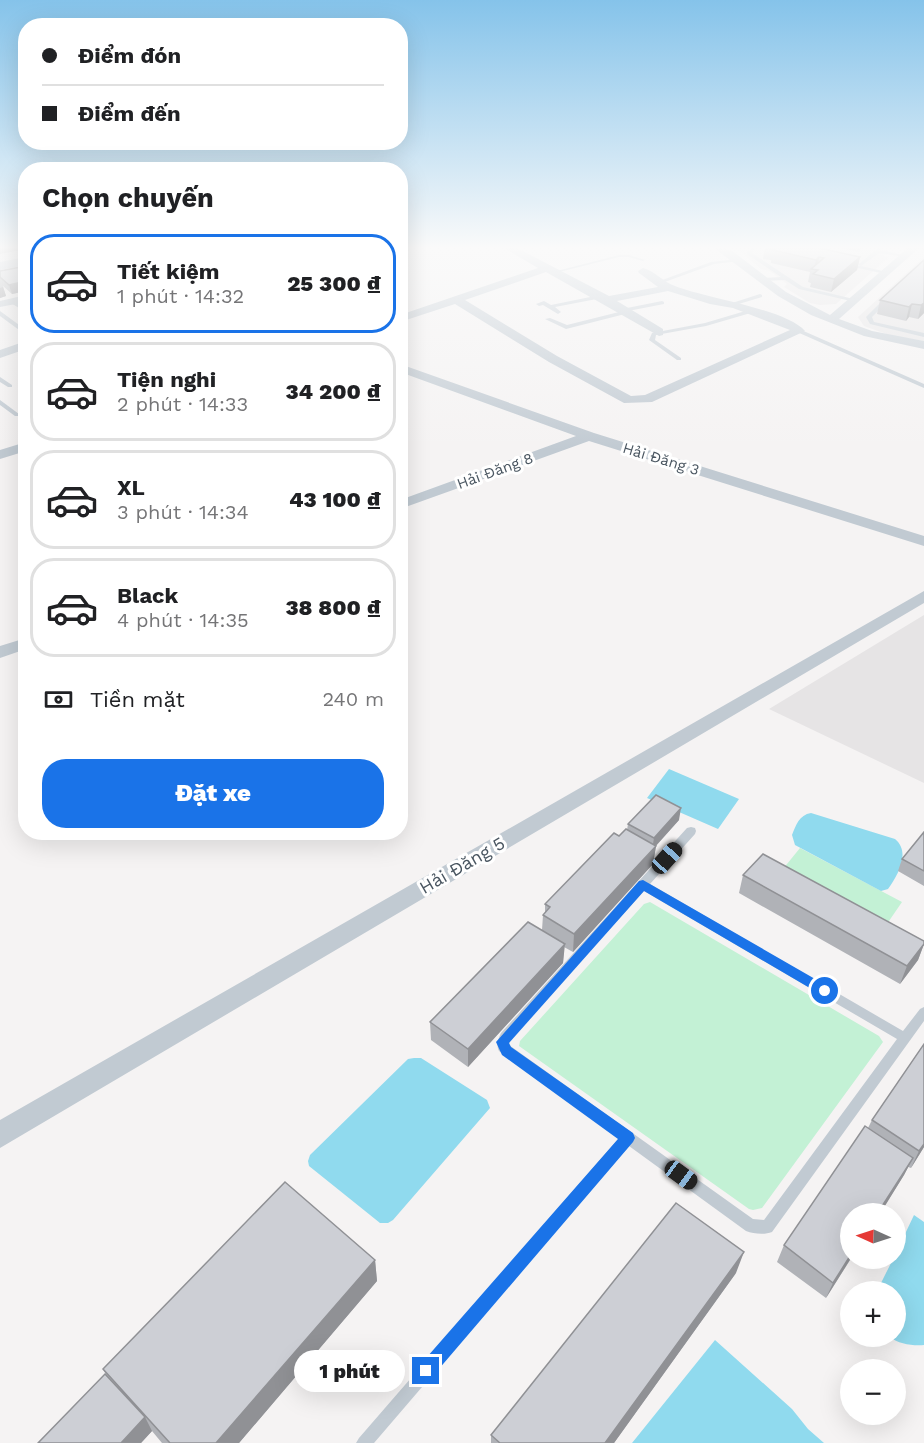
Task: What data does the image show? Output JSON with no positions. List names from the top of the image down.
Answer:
{
  "streets": {
    "street": ["Hải Đăng 3", "Hải Đăng 8", "Hải Đăng 5"]
  },
  "crossings": [
    ["Hải Đăng 3", "Hải Đăng 8"]
  ],
  "north": "left",
  "page": {
    "banner": ["Điểm đón", "Điểm đến"],
    "heading": "Chọn chuyến",
    "list": [
      {
        "name": "Tiết kiệm",
        "note": "1 phút · 14:32",
        "value": "25 300 ₫"
      },
      {
        "name": "Tiện nghi",
        "note": "2 phút · 14:33",
        "value": "34 200 ₫"
      },
      {
        "name": "XL",
        "note": "3 phút · 14:34",
        "value": "43 100 ₫"
      },
      {
        "name": "Black",
        "note": "4 phút · 14:35",
        "value": "38 800 ₫"
      }
    ],
    "pay": ["Tiền mặt", "240 m"],
    "buttons": "Đặt xe",
    "map_buttons": ["+", "−"],
    "bubble": "1 phút"
  }
}
